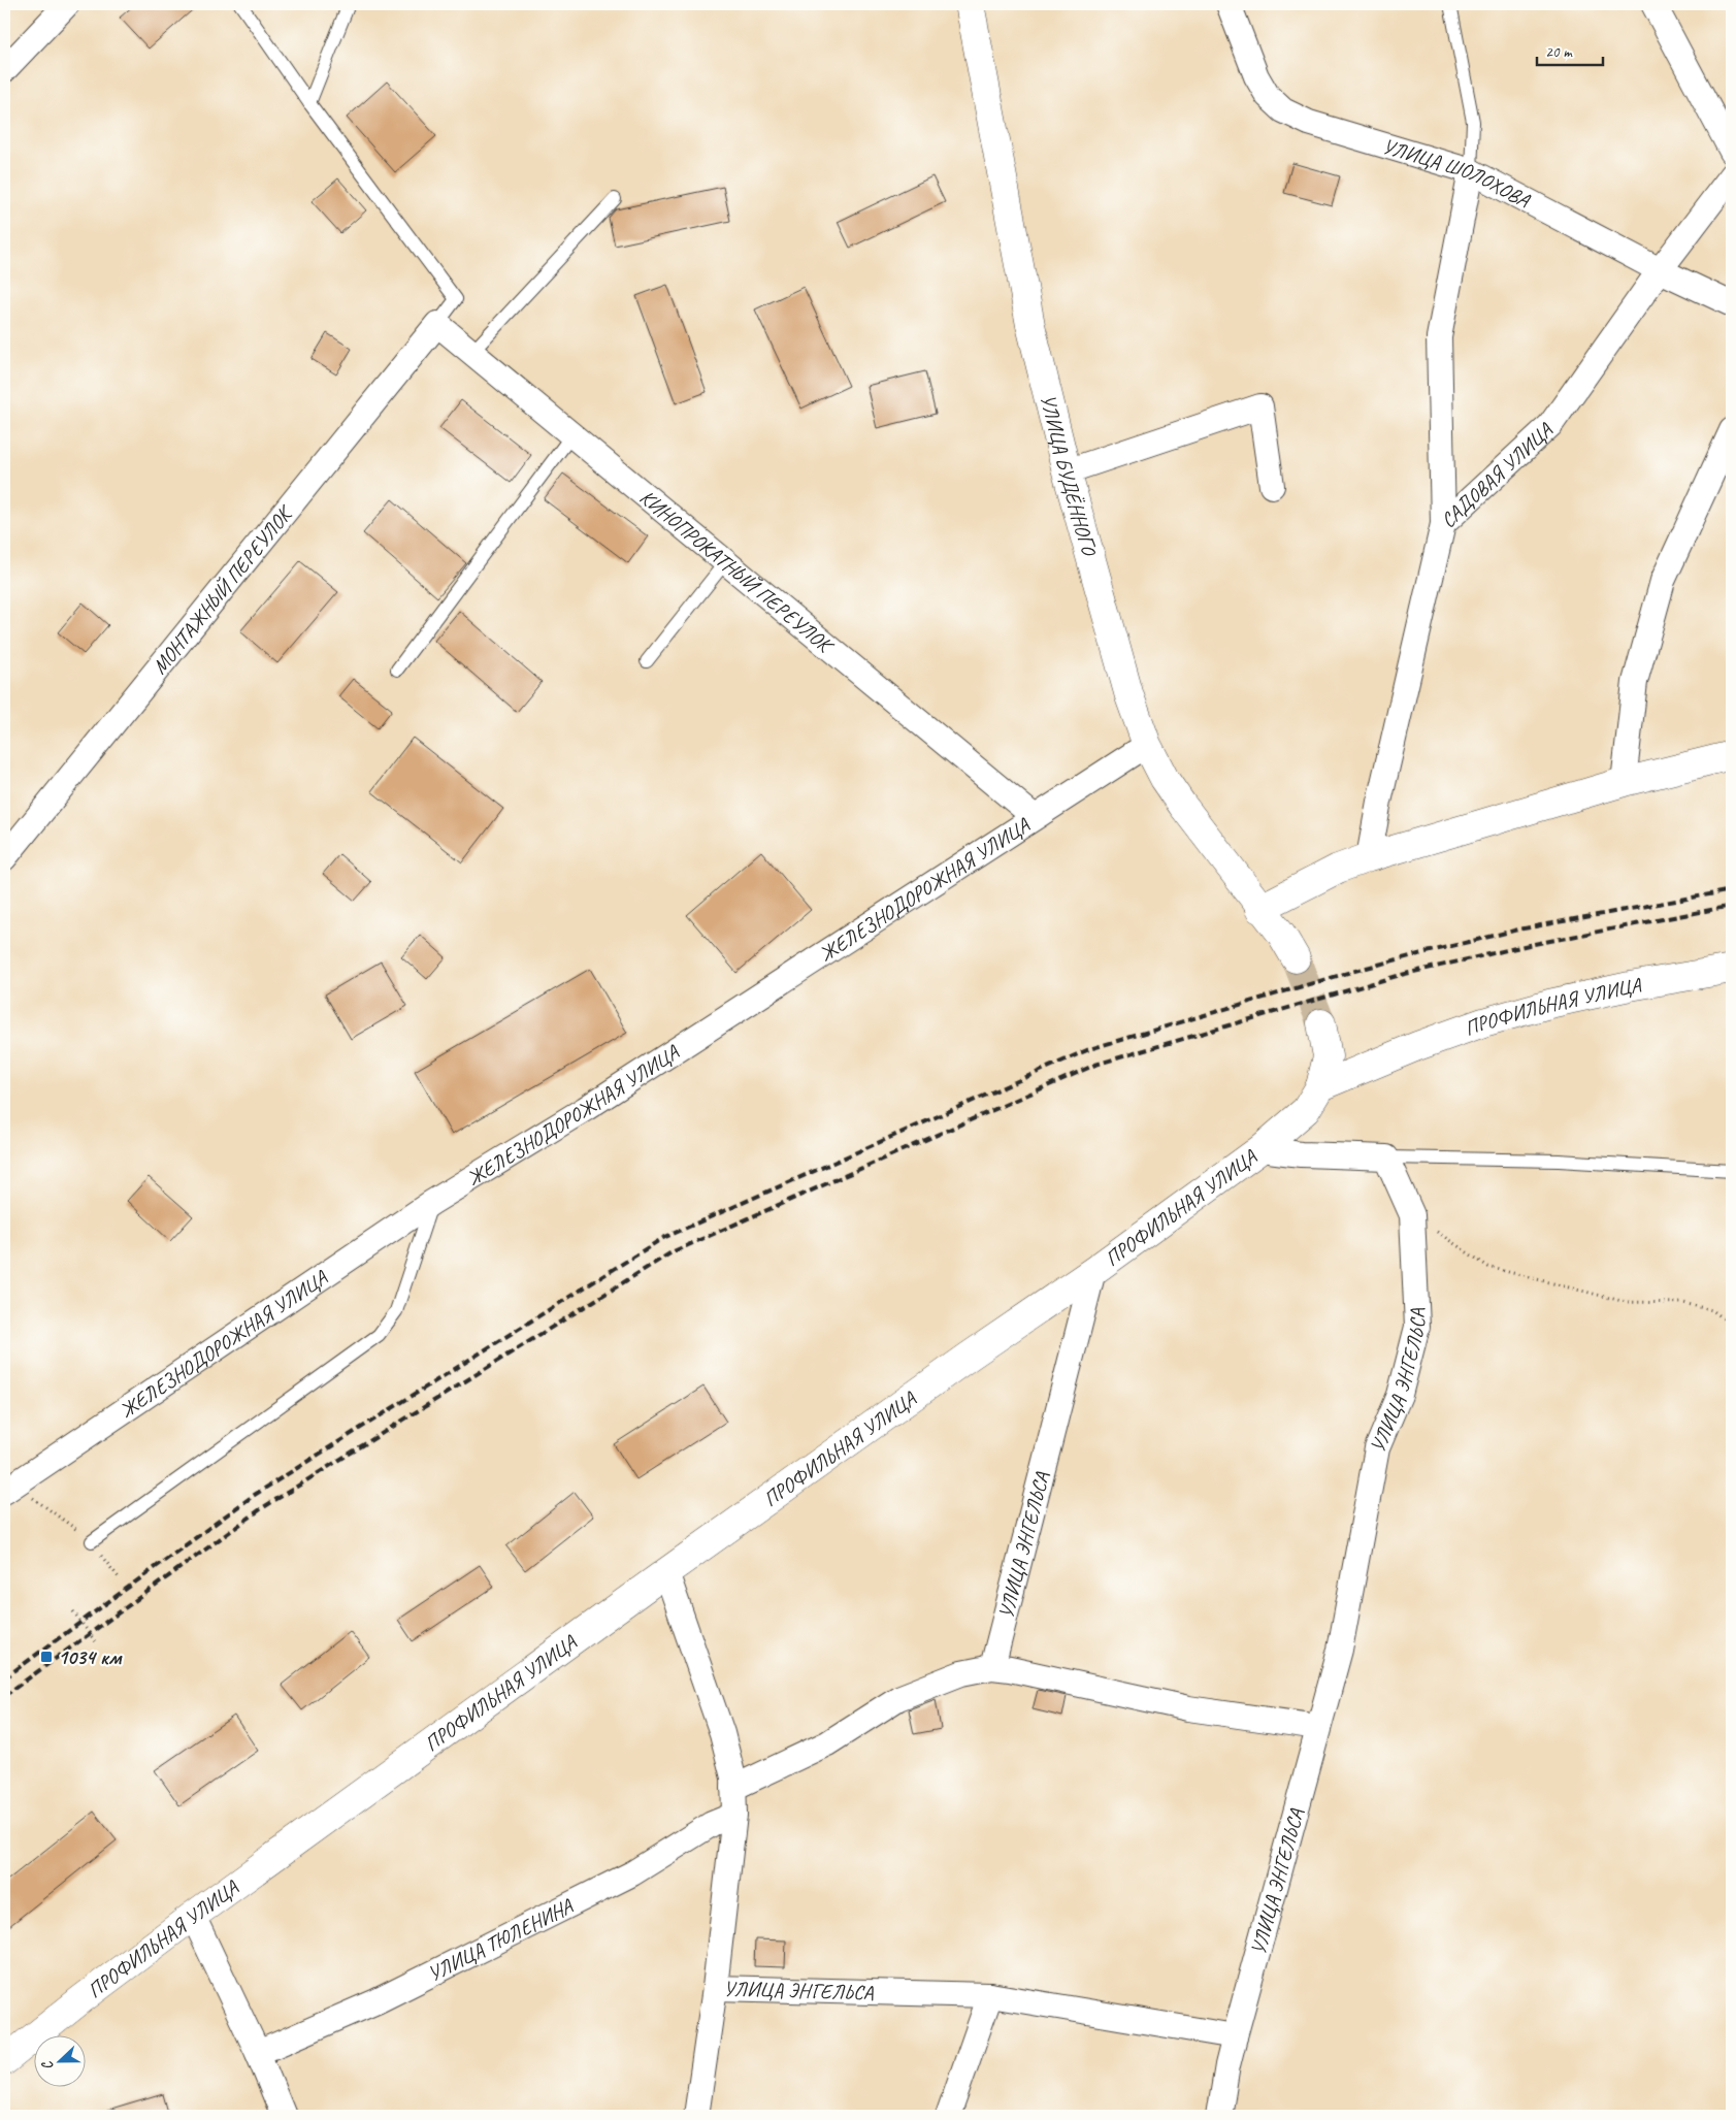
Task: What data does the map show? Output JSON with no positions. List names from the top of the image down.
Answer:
{
  "streets": {
    "main road": ["УЛИЦА БУДЁННОГО", "ПРОФИЛЬНАЯ УЛИЦА"],
    "street": [
      "УЛИЦА ШОЛОХОВА",
      "САДОВАЯ УЛИЦА",
      "КИНОПРОКАТНЫЙ ПЕРЕУЛОК",
      "МОНТАЖНЫЙ ПЕРЕУЛОК",
      "ЖЕЛЕЗНОДОРОЖНАЯ УЛИЦА",
      "УЛИЦА ЭНГЕЛЬСА",
      "УЛИЦА ТЮЛЕНИНА"
    ]
  },
  "crossings": [
    ["УЛИЦА ШОЛОХОВА", "САДОВАЯ УЛИЦА"],
    ["УЛИЦА БУДЁННОГО", "ЖЕЛЕЗНОДОРОЖНАЯ УЛИЦА"],
    ["КИНОПРОКАТНЫЙ ПЕРЕУЛОК", "МОНТАЖНЫЙ ПЕРЕУЛОК"],
    ["КИНОПРОКАТНЫЙ ПЕРЕУЛОК", "ЖЕЛЕЗНОДОРОЖНАЯ УЛИЦА"],
    ["ПРОФИЛЬНАЯ УЛИЦА", "УЛИЦА ЭНГЕЛЬСА"],
    ["УЛИЦА ЭНГЕЛЬСА", "УЛИЦА ТЮЛЕНИНА"]
  ],
  "places": {
    "transit": ["1034 км"]
  },
  "scale_bar": "20 m",
  "north": "left"
}
